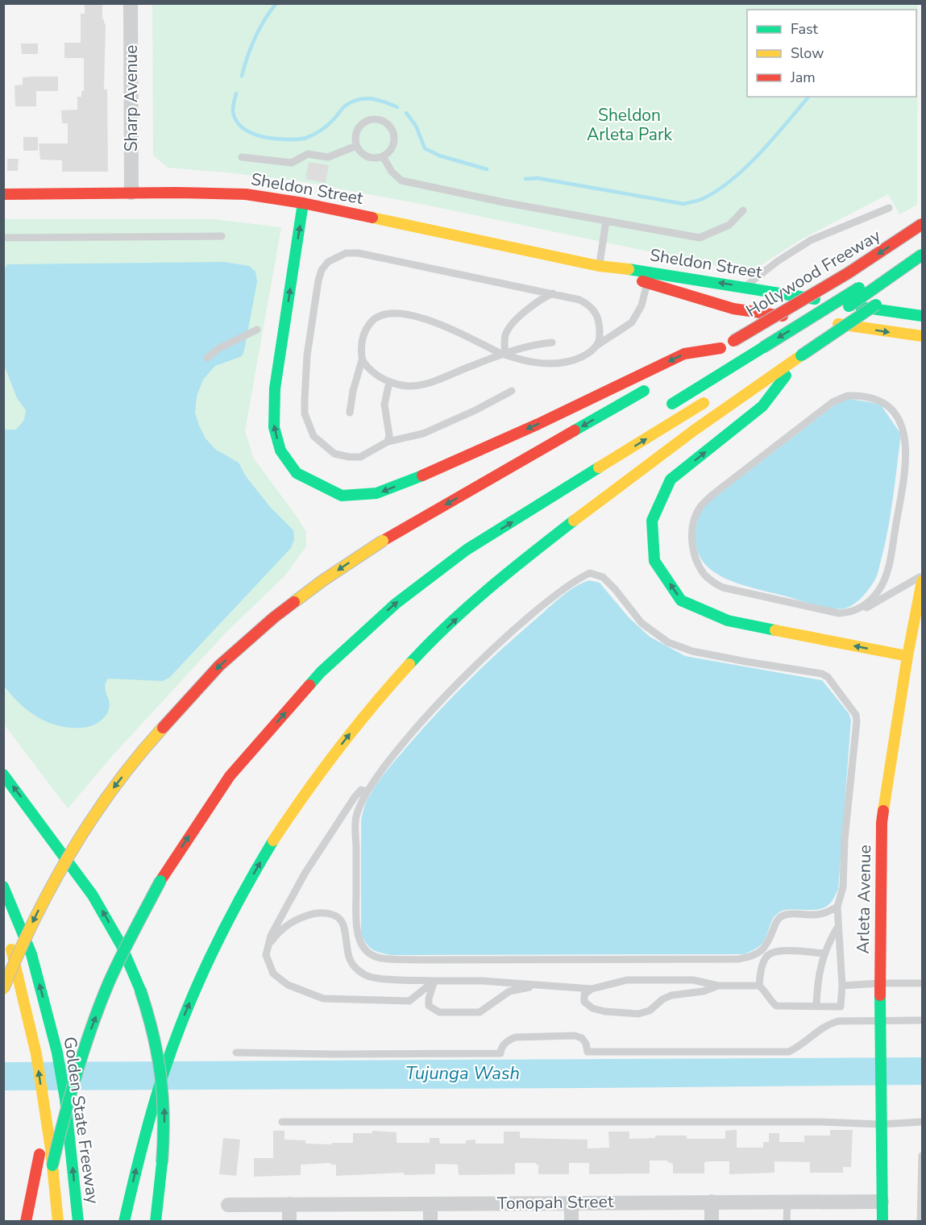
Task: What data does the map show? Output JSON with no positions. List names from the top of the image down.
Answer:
{
  "streets": {
    "main road": [
      "Sheldon Street",
      "Hollywood Freeway",
      "Arleta Avenue",
      "Golden State Freeway"
    ],
    "street": ["Sharp Avenue", "Tonopah Street"]
  },
  "crossings": [
    ["Sharp Avenue", "Sheldon Street"],
    ["Arleta Avenue", "Tonopah Street"]
  ],
  "water": ["Tujunga Wash"],
  "parks": ["Sheldon Arleta Park"],
  "legend": ["Fast", "Slow", "Jam"]
}
